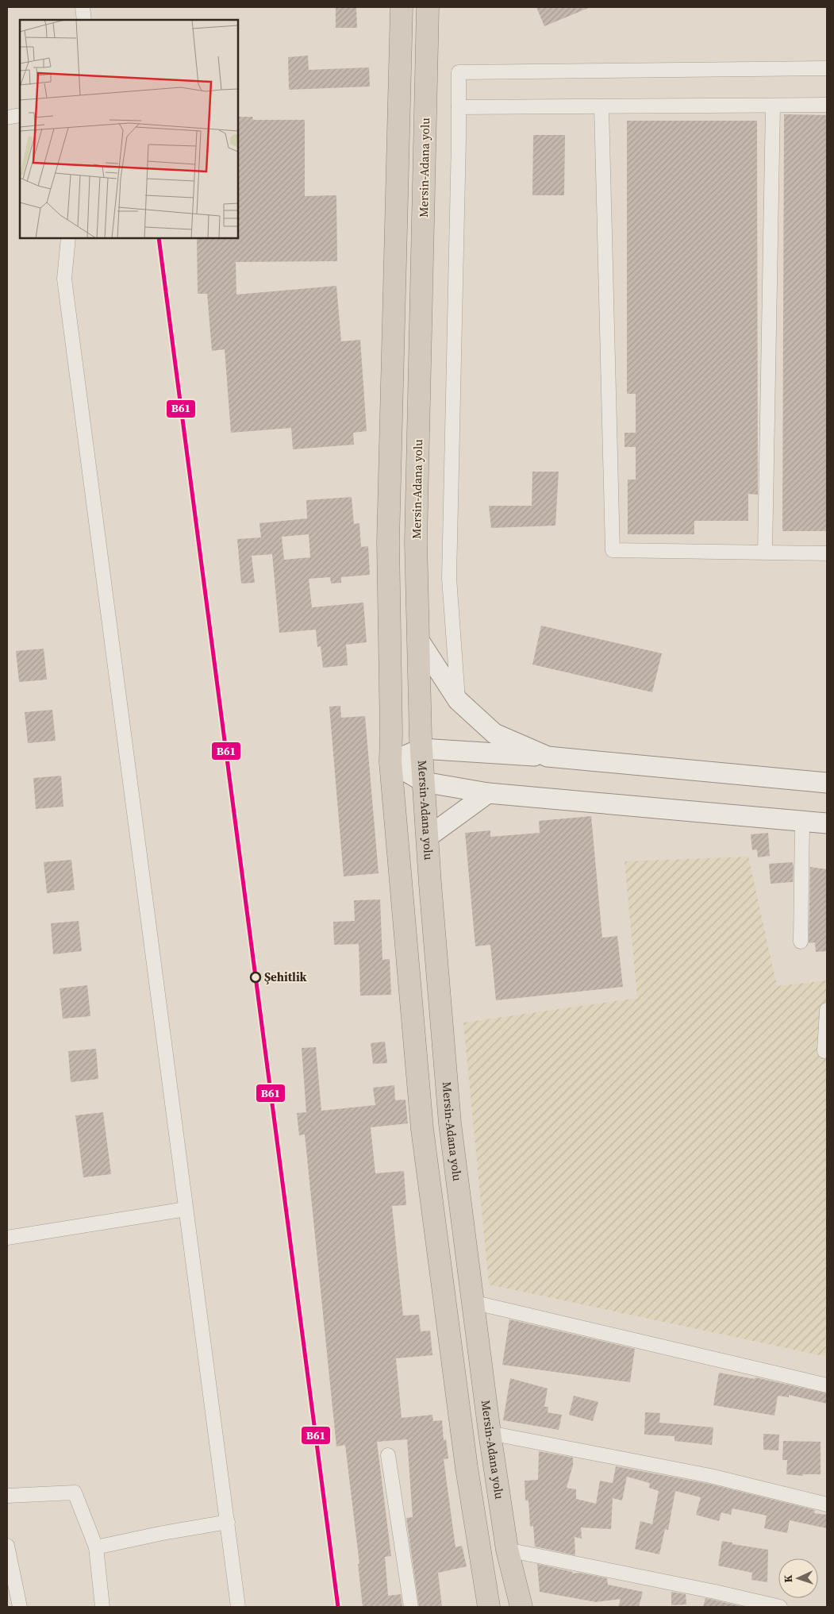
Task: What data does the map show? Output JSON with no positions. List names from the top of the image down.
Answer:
{
  "streets": {
    "highway": ["Mersin-Adana yolu"]
  },
  "places": ["Şehitlik"],
  "lines": ["transit line B61"],
  "north": "left"
}
